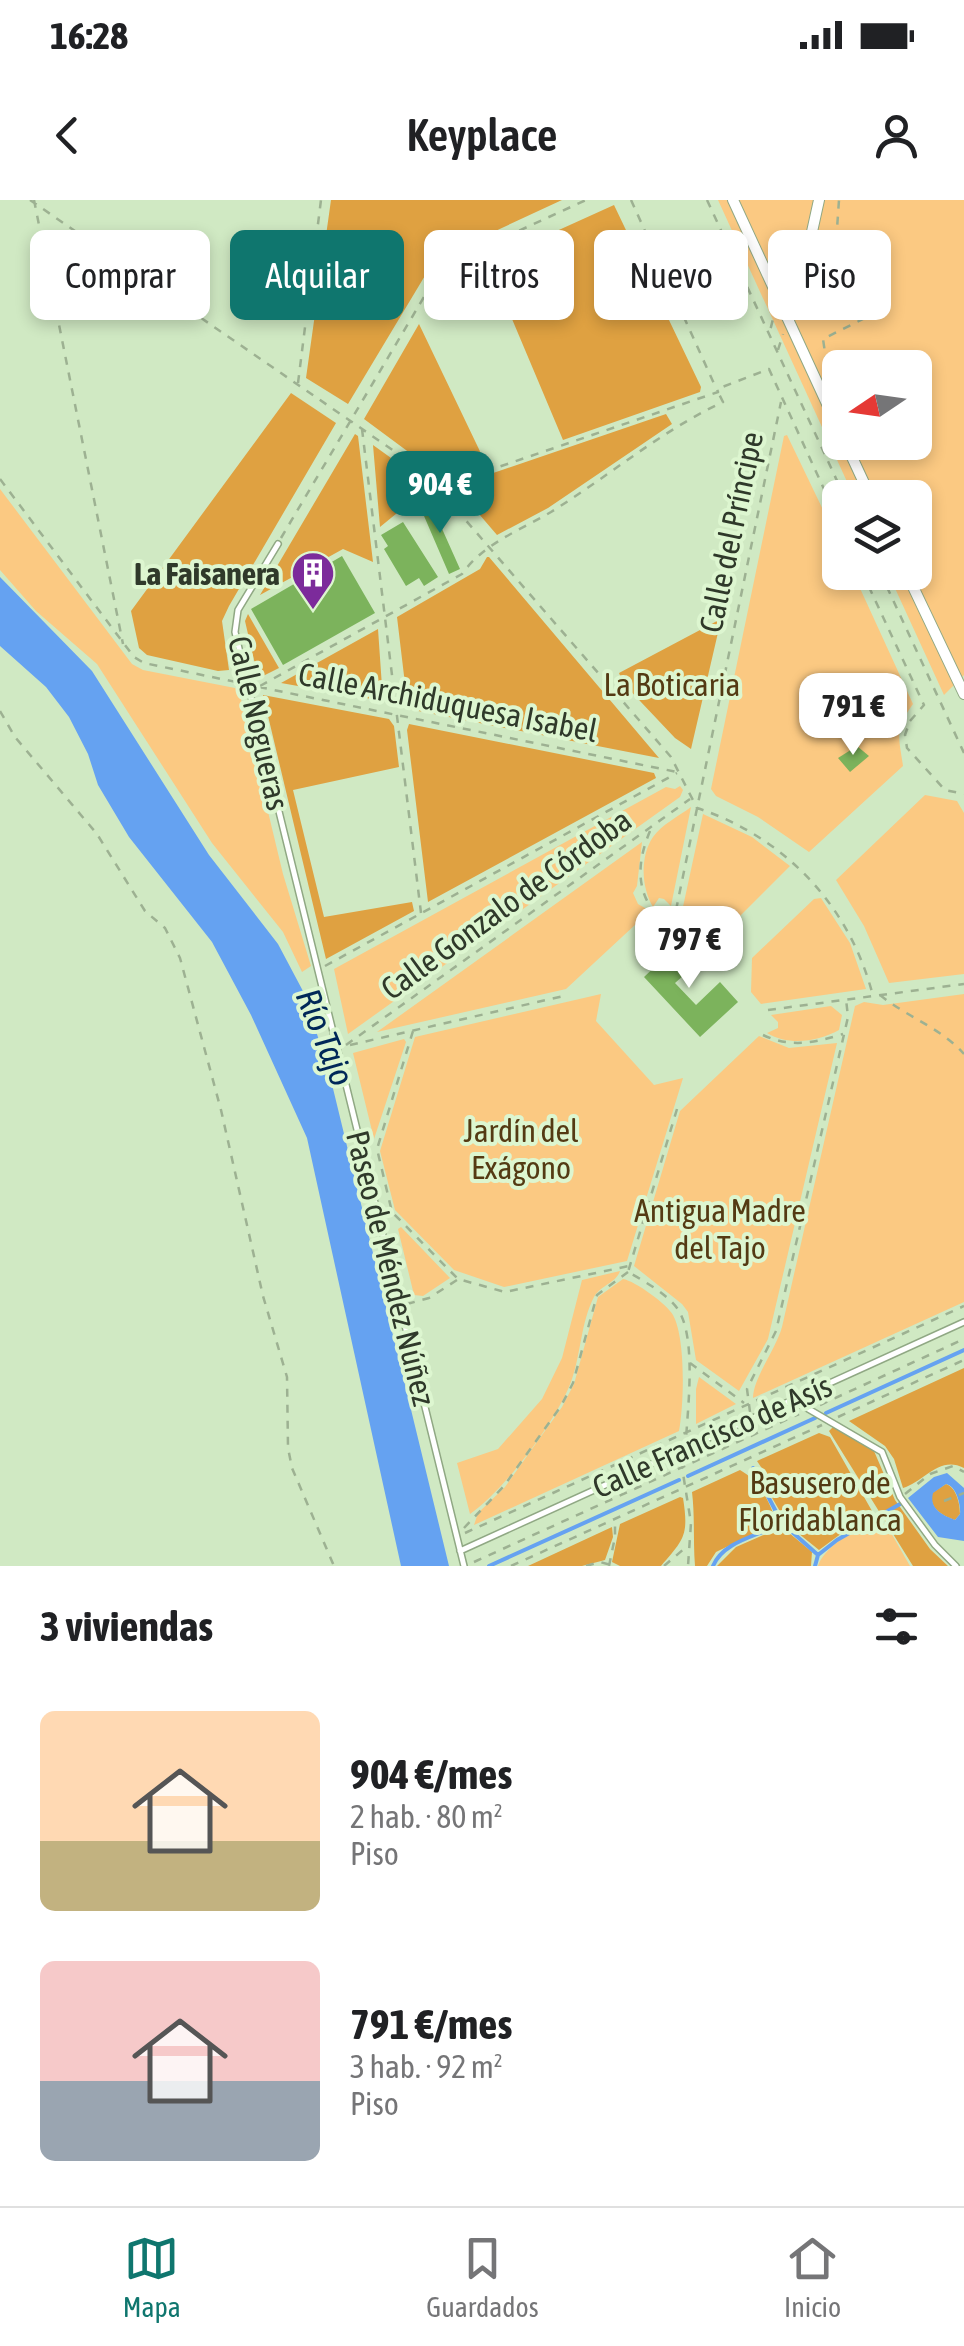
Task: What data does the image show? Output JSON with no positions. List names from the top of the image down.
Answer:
{
  "streets": {
    "lane": ["Calle Nogueras", "Paseo de Méndez Núñez", "Calle Francisco de Asís"],
    "path": ["Calle del Príncipe", "Calle Archiduquesa Isabel", "Calle Gonzalo de Córdoba"]
  },
  "crossings": [
    ["Calle Archiduquesa Isabel", "Calle Nogueras"],
    ["Calle Nogueras", "Paseo de Méndez Núñez"],
    ["Paseo de Méndez Núñez", "Calle Francisco de Asís"]
  ],
  "water": ["Río Tajo"],
  "parks": [
    "La Boticaria",
    "Jardín del Exágono",
    "Antigua Madre del Tajo",
    "Basusero de Floridablanca"
  ],
  "places": {
    "building": ["La Faisanera"]
  },
  "north": "left",
  "page": {
    "status": "16:28",
    "header": "Keyplace",
    "chip": [
      "Comprar",
      "Alquilar",
      "Filtros",
      "Nuevo",
      "Piso"
    ],
    "price": ["904 €", "791 €", "797 €"],
    "heading": "3 viviendas",
    "list": [
      {
        "name": "904 €/mes",
        "note": "2 hab. · 80 m² · Piso"
      },
      {
        "name": "791 €/mes",
        "note": "3 hab. · 92 m² · Piso"
      }
    ],
    "tabs": ["Mapa", "Guardados", "Inicio"]
  }
}
